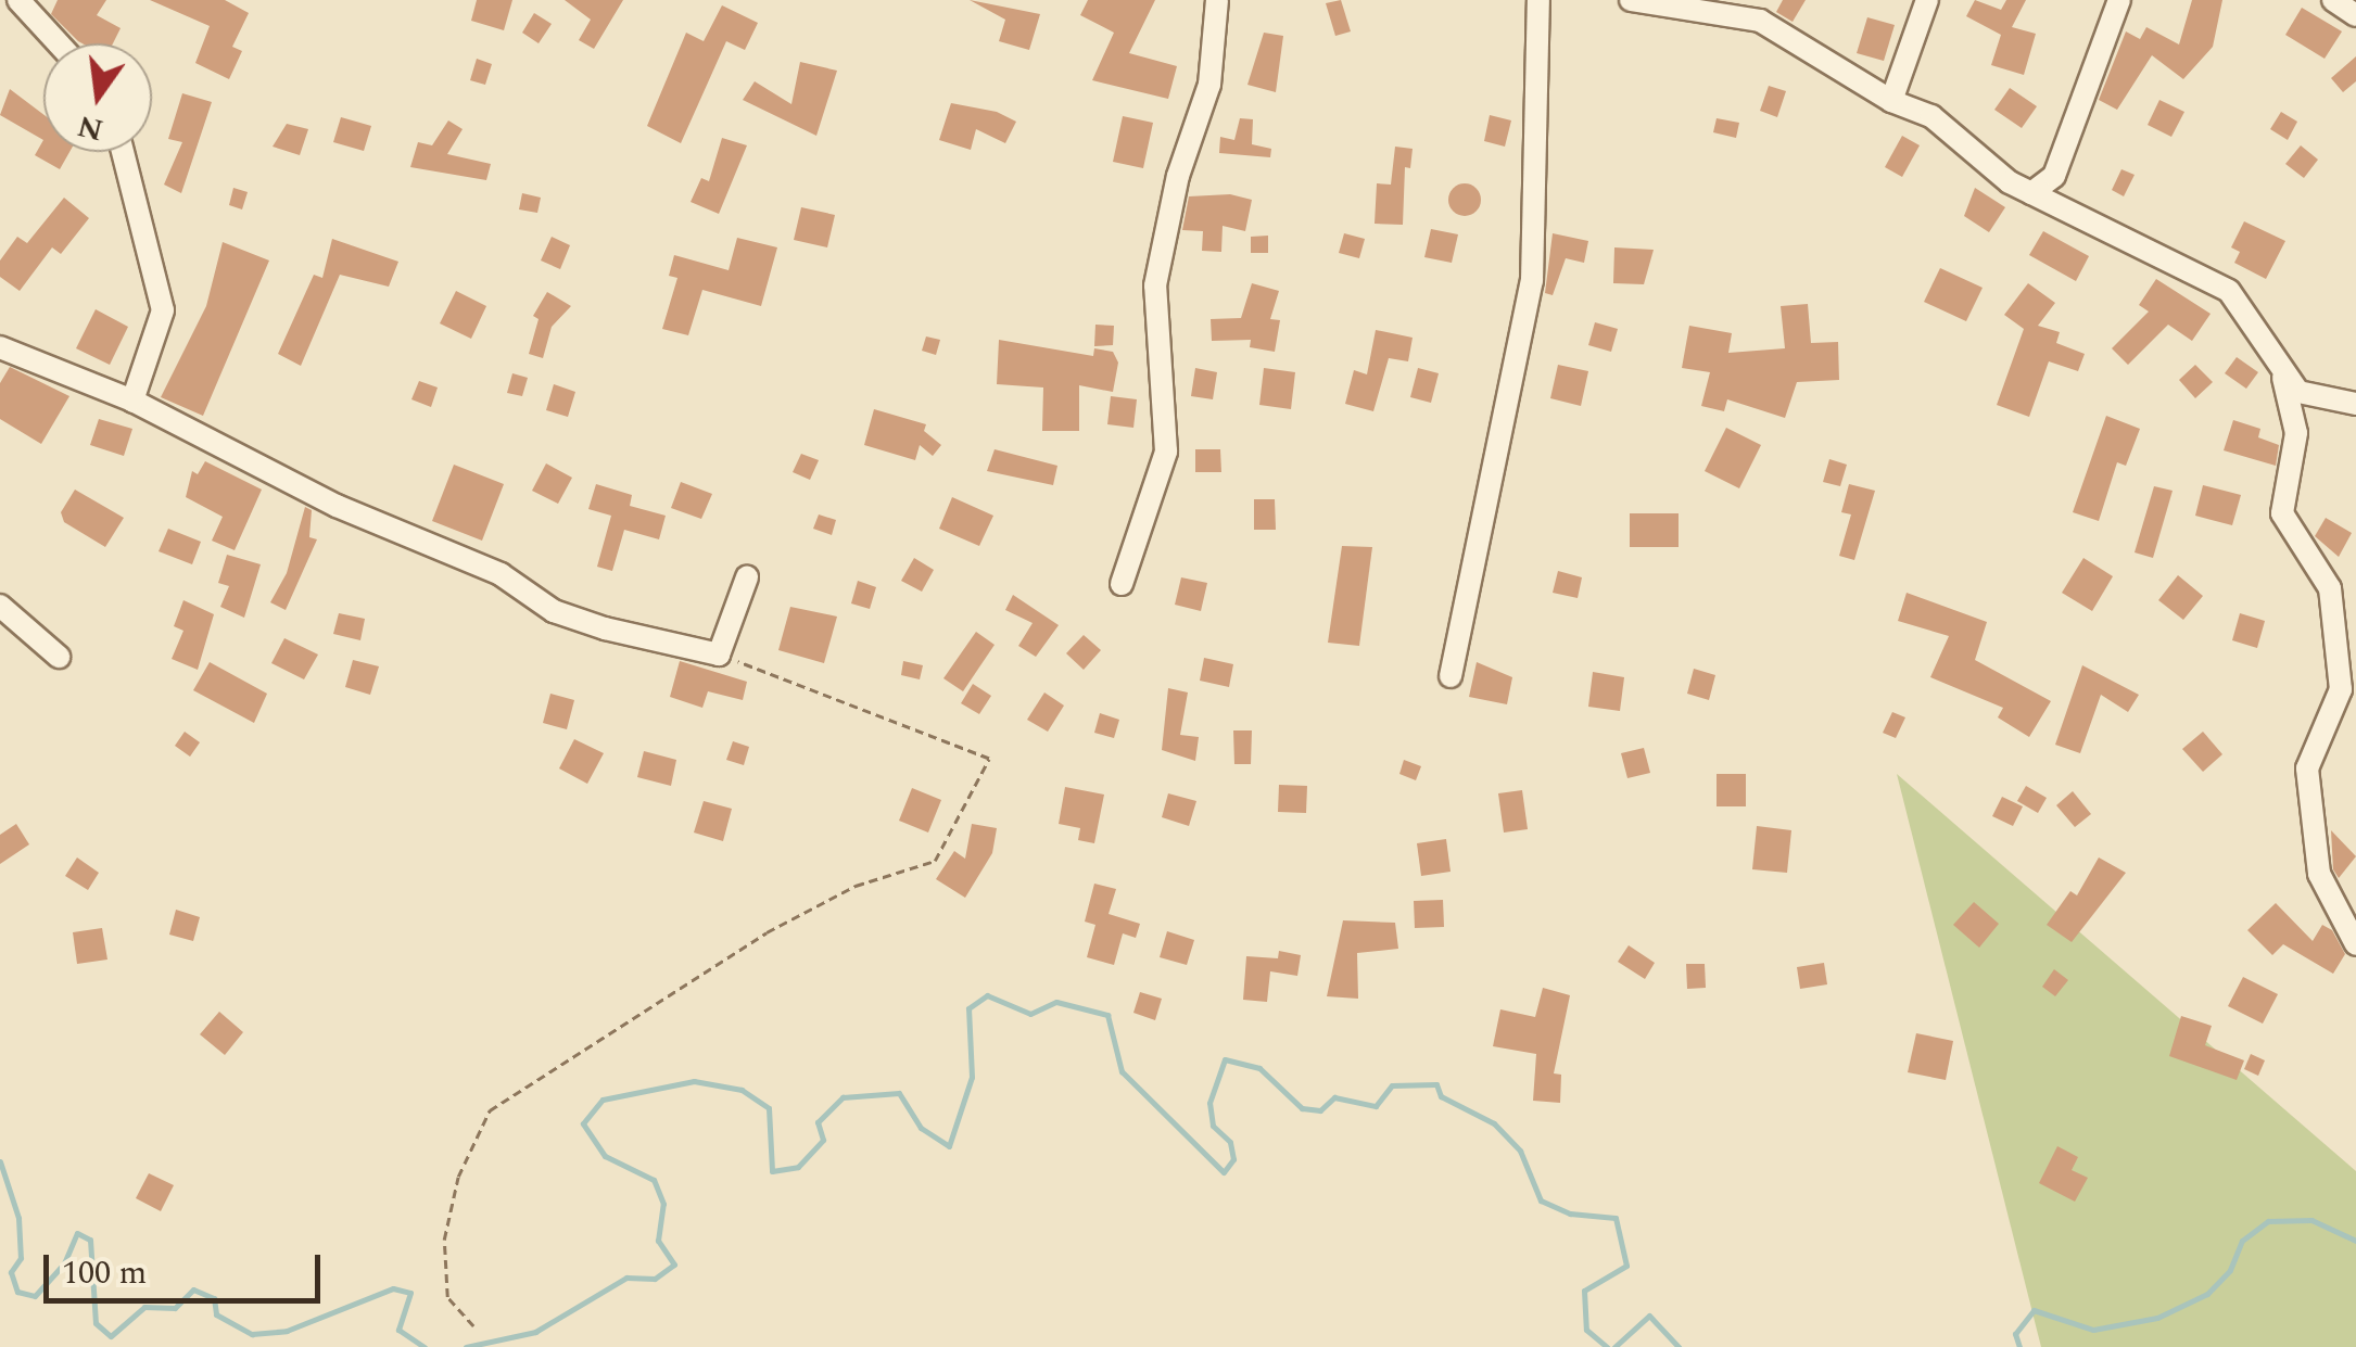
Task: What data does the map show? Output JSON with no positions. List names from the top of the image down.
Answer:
{
  "scale_bar": "100 m",
  "north": "bottom"
}
